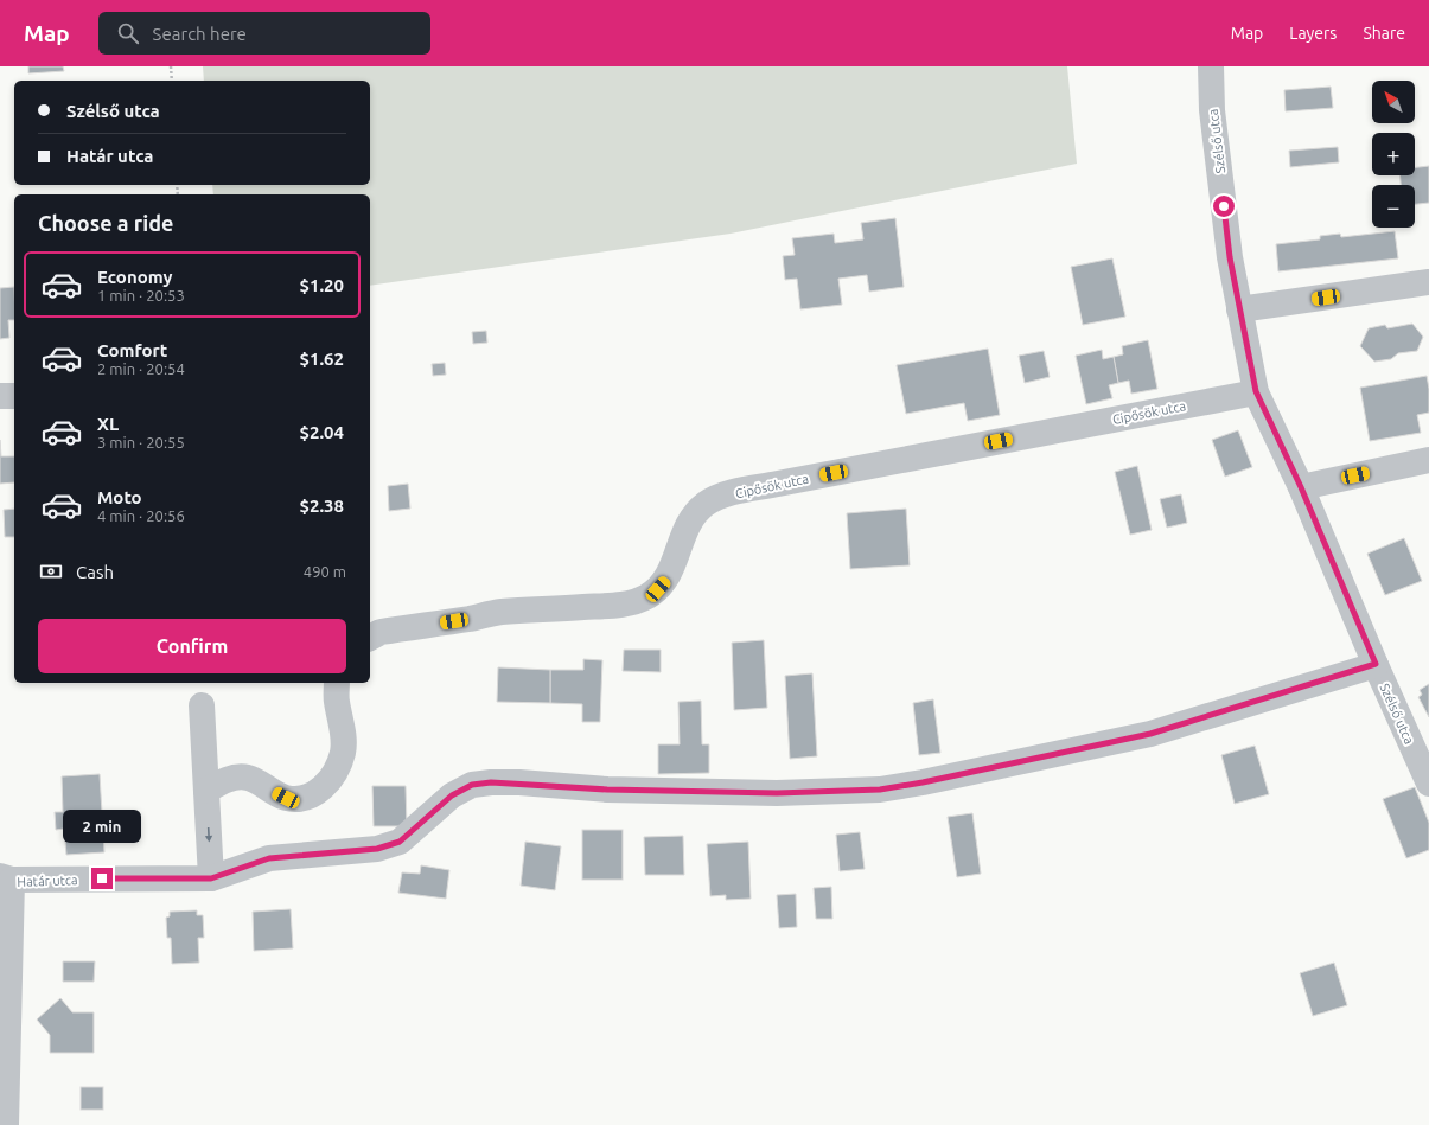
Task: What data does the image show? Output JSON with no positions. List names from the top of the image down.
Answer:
{
  "streets": {
    "street": ["Szélső utca", "Cipősök utca", "Határ utca"]
  },
  "crossings": [
    ["Szélső utca", "Cipősök utca"],
    ["Szélső utca", "Határ utca"]
  ],
  "north": "top left",
  "page": {
    "header": "Map",
    "search": "Search here",
    "nav": ["Map", "Layers", "Share"],
    "map_buttons": ["+", "−"],
    "banner": ["Szélső utca", "Határ utca"],
    "heading": "Choose a ride",
    "list": [
      {
        "name": "Economy",
        "note": "1 min · 20:53",
        "value": "$1.20"
      },
      {
        "name": "Comfort",
        "note": "2 min · 20:54",
        "value": "$1.62"
      },
      {
        "name": "XL",
        "note": "3 min · 20:55",
        "value": "$2.04"
      },
      {
        "name": "Moto",
        "note": "4 min · 20:56",
        "value": "$2.38"
      }
    ],
    "pay": ["Cash", "490 m"],
    "buttons": "Confirm",
    "bubble": "2 min"
  }
}
